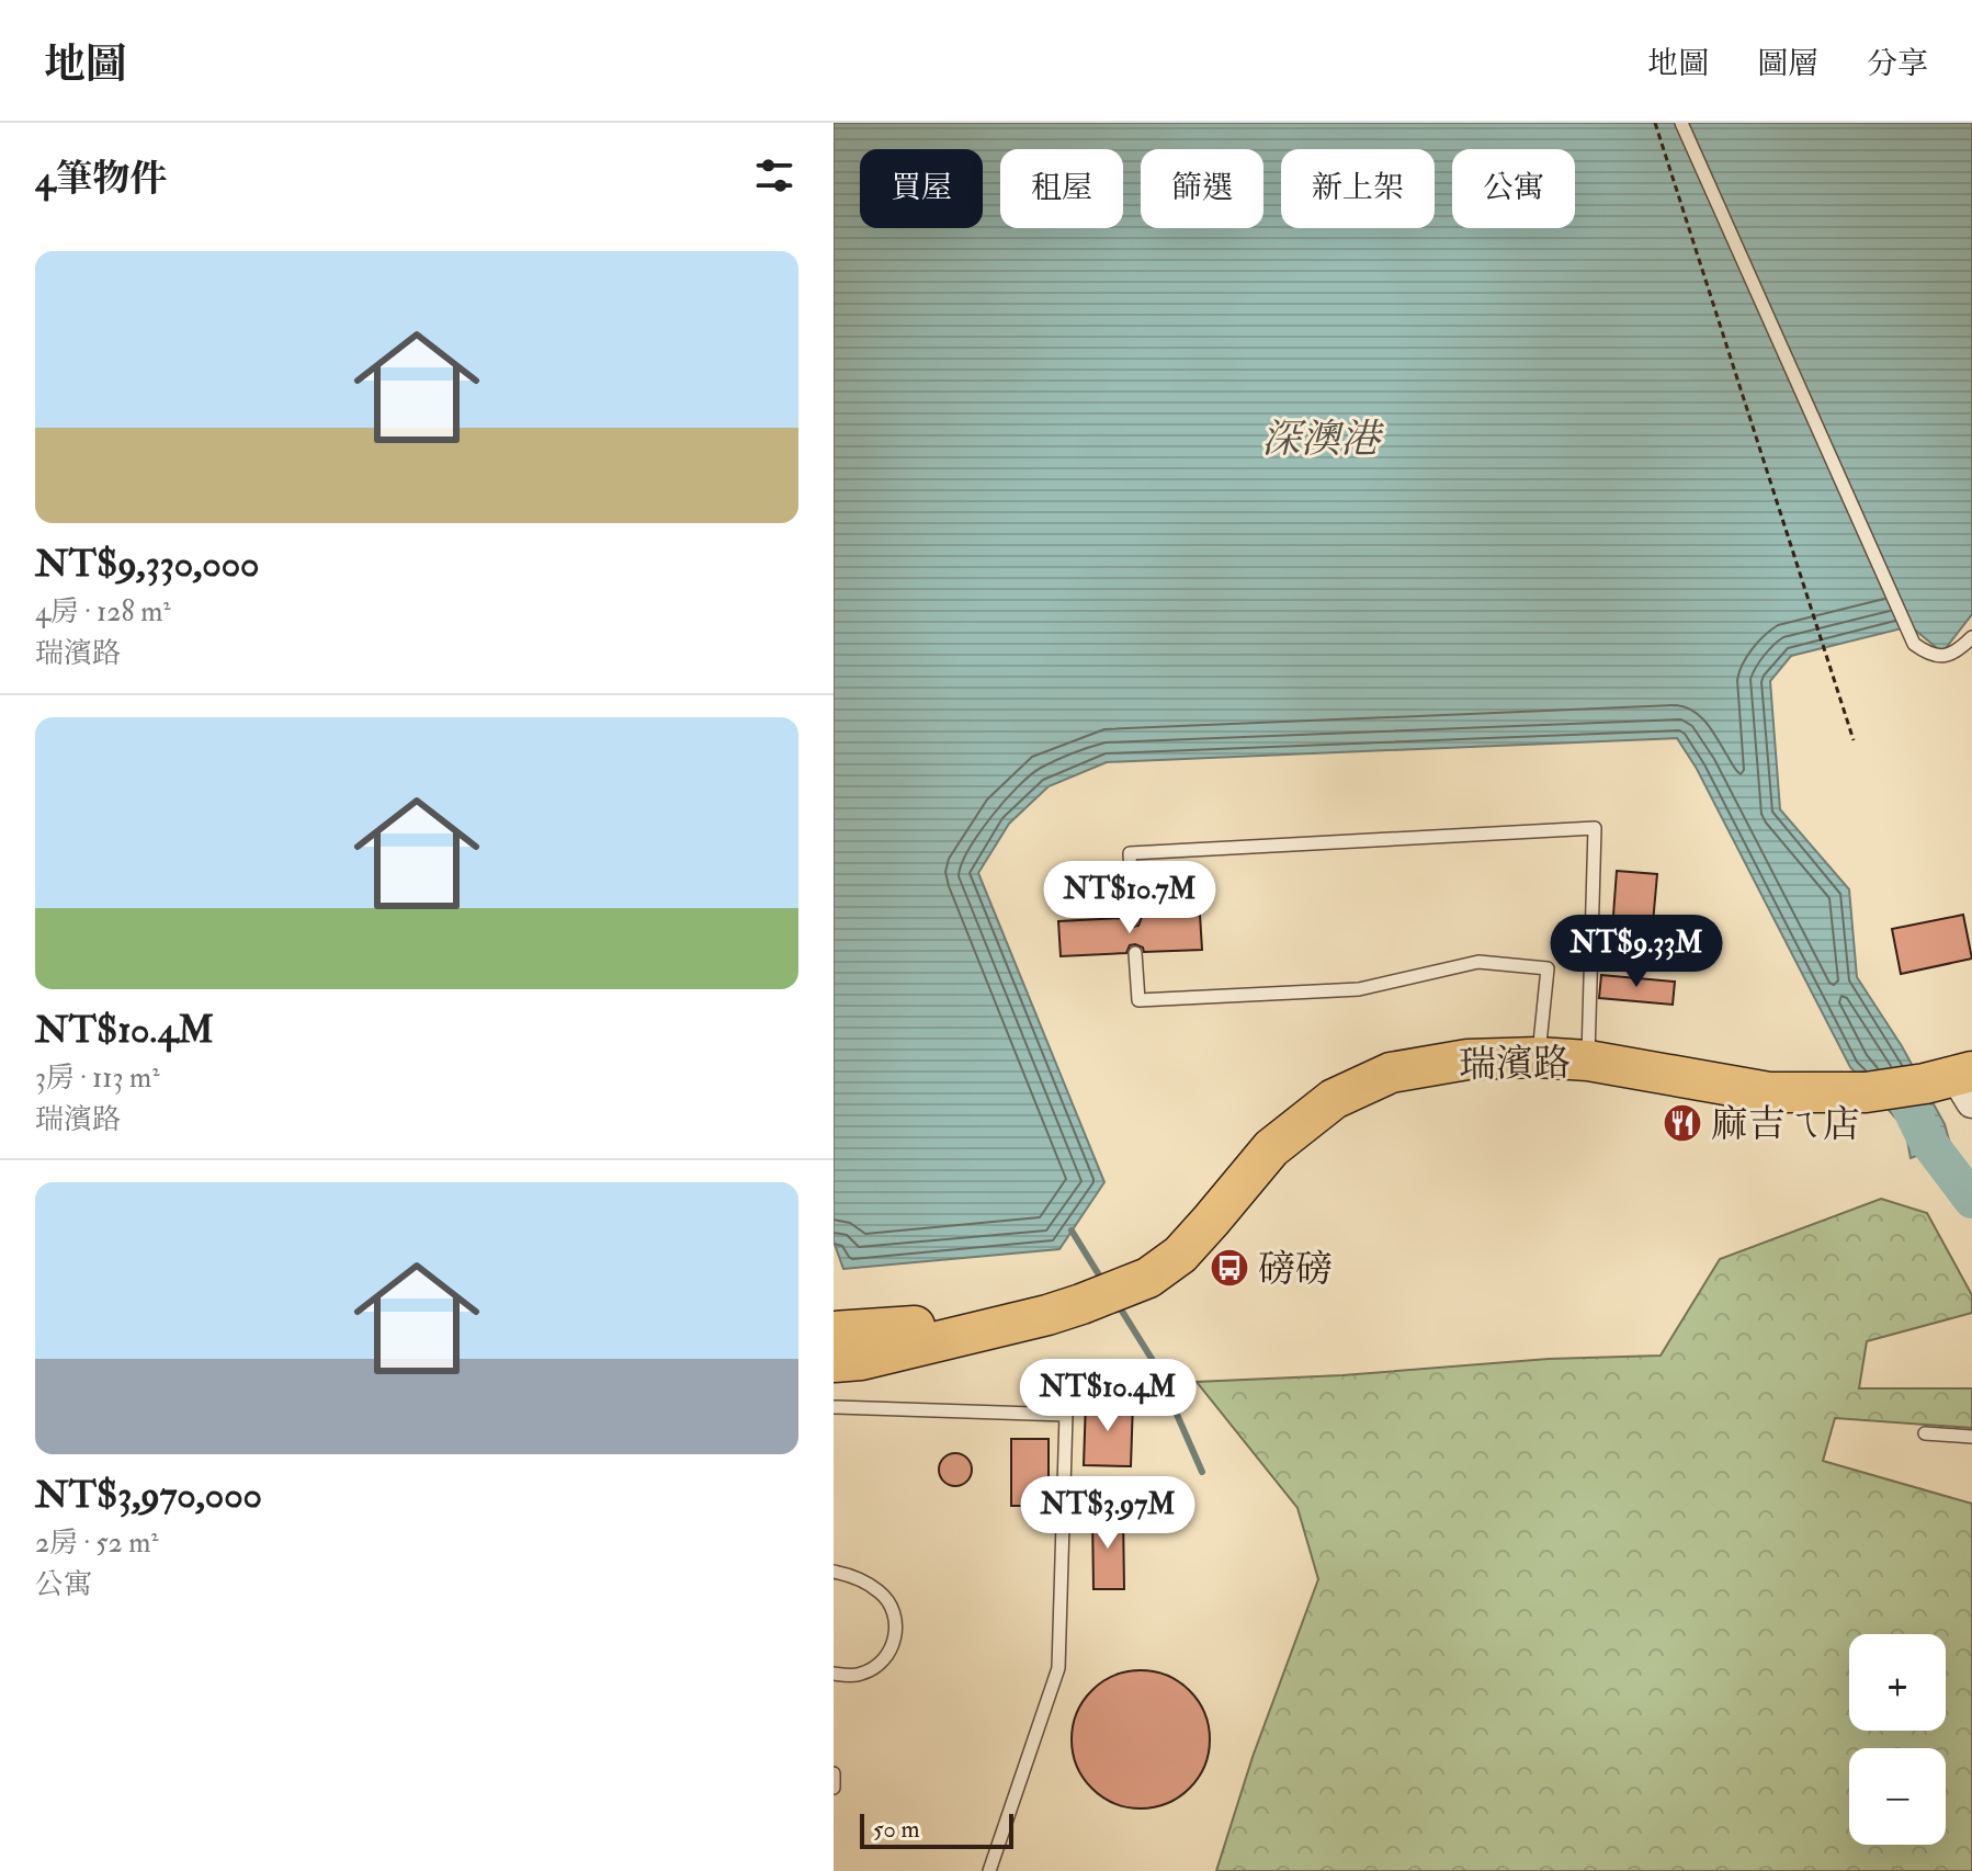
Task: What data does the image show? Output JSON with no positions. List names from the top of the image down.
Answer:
{
  "streets": {
    "main road": ["瑞濱路"]
  },
  "water": ["深澳港"],
  "places": {
    "restaurant": ["麻吉ㄟ店"],
    "bus stop": ["磅磅"]
  },
  "scale_bar": "50 m",
  "page": {
    "header": "地圖",
    "nav": ["地圖", "圖層", "分享"],
    "heading": "4筆物件",
    "chip": [
      "買屋",
      "租屋",
      "篩選",
      "新上架",
      "公寓"
    ],
    "list": [
      {
        "name": "NT$9,330,000",
        "note": "4房 · 128 m² · 瑞濱路"
      },
      {
        "name": "NT$10.4M",
        "note": "3房 · 113 m² · 瑞濱路"
      },
      {
        "name": "NT$3,970,000",
        "note": "2房 · 52 m² · 公寓"
      }
    ],
    "price": [
      "NT$10.7M",
      "NT$9.33M",
      "NT$10.4M",
      "NT$3.97M"
    ],
    "map_buttons": ["+", "−"],
    "scale": "50 m"
  }
}
